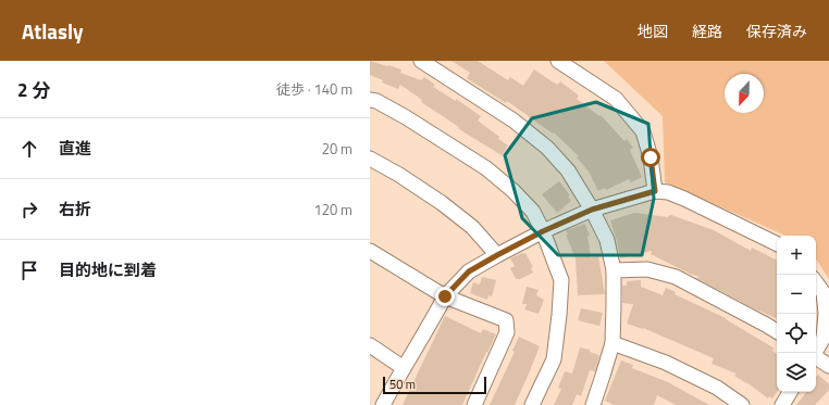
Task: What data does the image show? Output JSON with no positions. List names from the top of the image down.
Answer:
{
  "scale_bar": "50 m",
  "north": "bottom",
  "page": {
    "header": "Atlasly",
    "nav": ["地図", "経路", "保存済み"],
    "heading": ["2 分", "徒歩 · 140 m"],
    "list": [
      ["直進", "20 m"],
      ["右折", "120 m"],
      "目的地に到着"
    ],
    "map_buttons": ["+", "−"],
    "scale": "50 m"
  }
}
